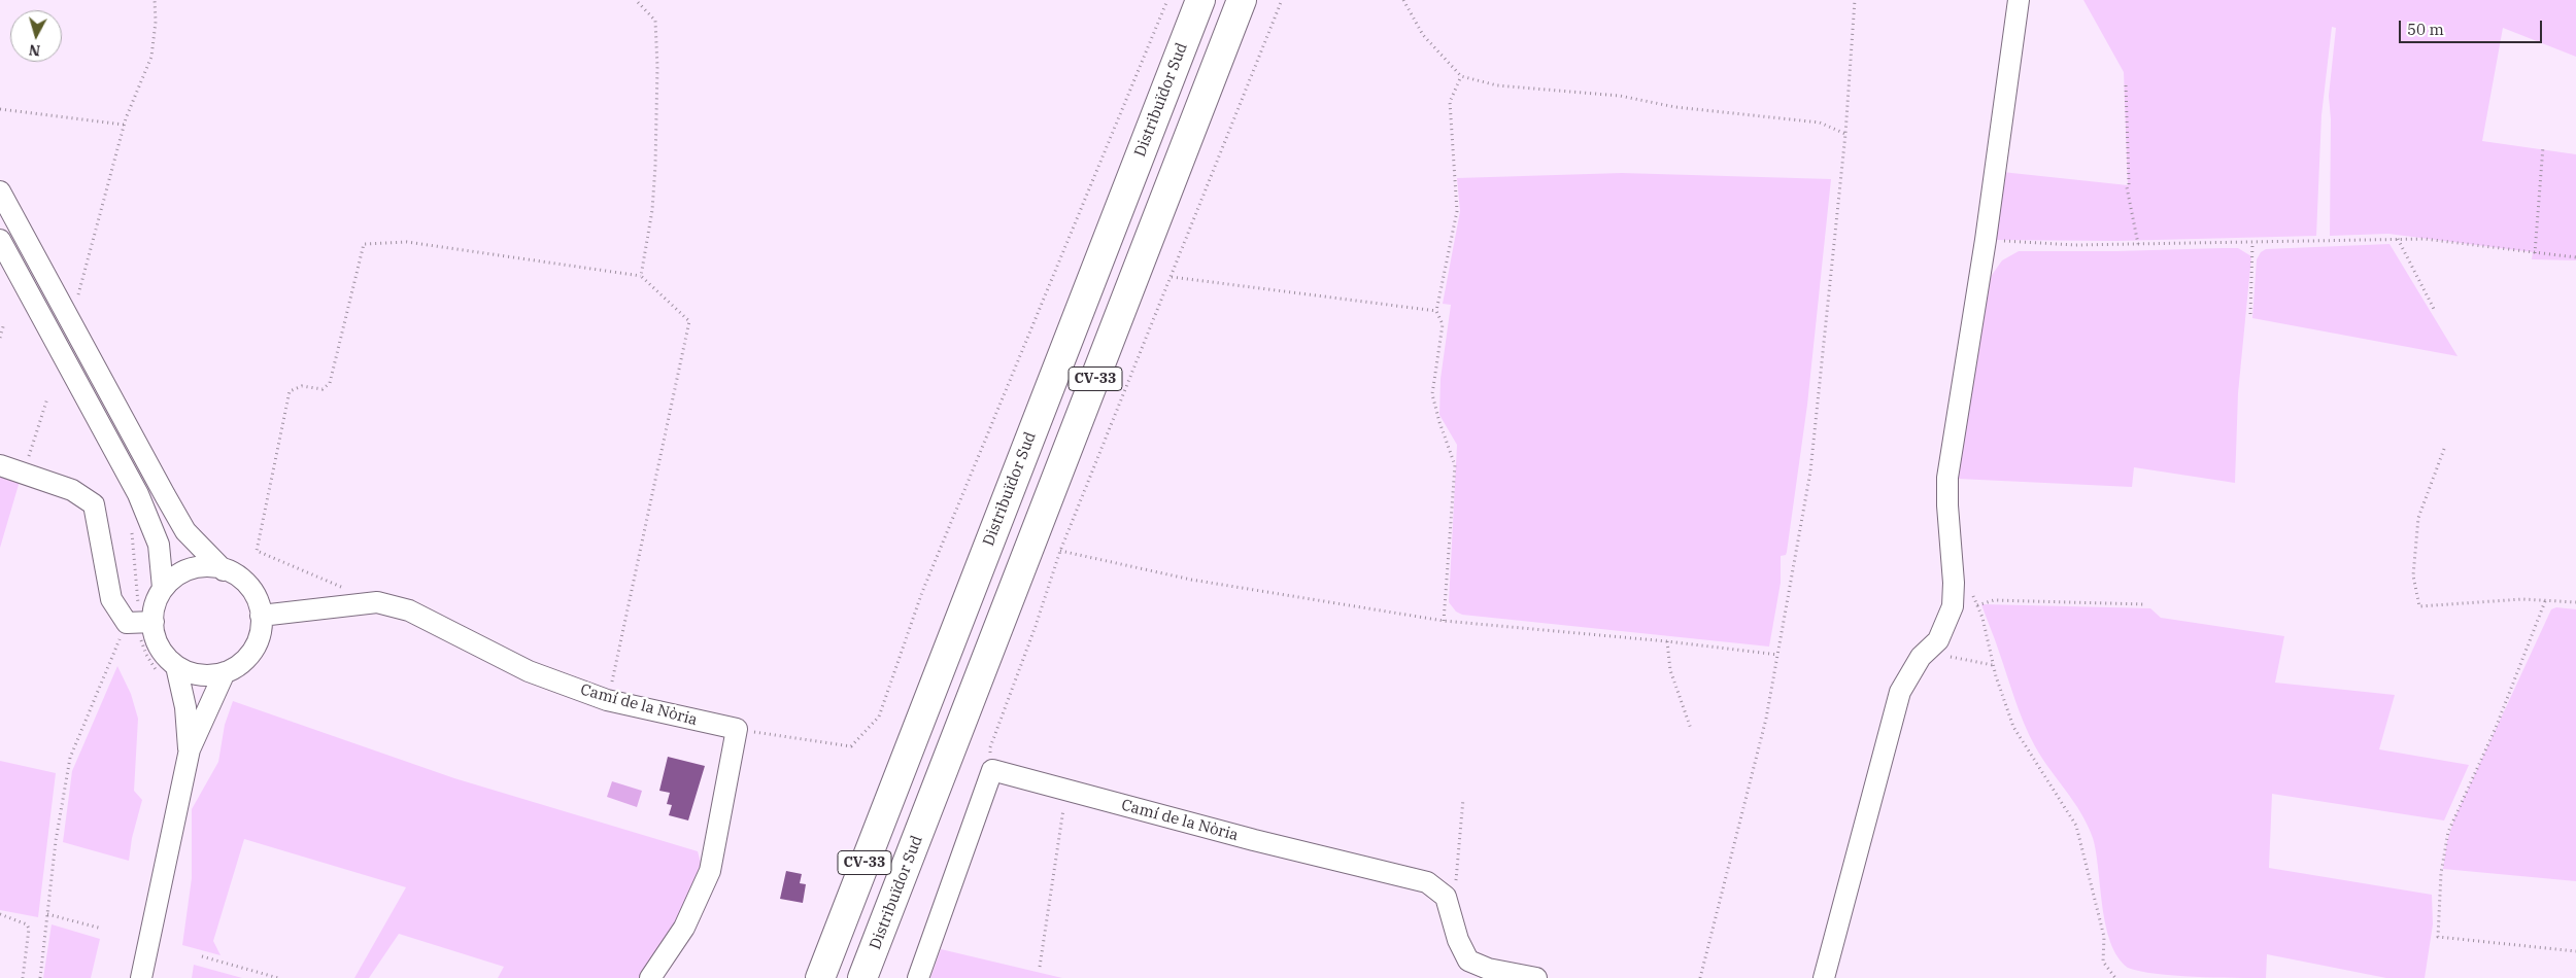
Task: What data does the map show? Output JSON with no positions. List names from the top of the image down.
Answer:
{
  "streets": {
    "highway": ["Distribuïdor Sud", "CV-33"],
    "street": ["Camí de la Nòria"]
  },
  "scale_bar": "50 m",
  "north": "bottom"
}
